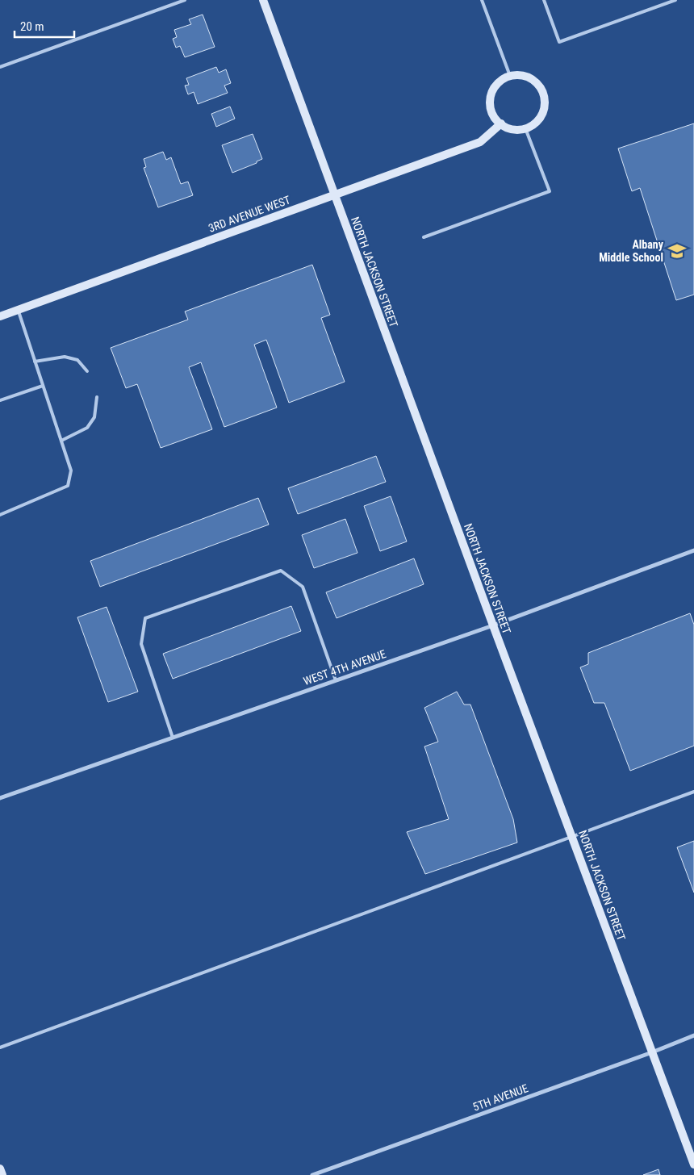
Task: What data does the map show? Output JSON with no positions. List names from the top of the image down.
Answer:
{
  "streets": {
    "street": [
      "3RD AVENUE WEST",
      "NORTH JACKSON STREET",
      "WEST 4TH AVENUE",
      "5TH AVENUE"
    ]
  },
  "crossings": [
    ["3RD AVENUE WEST", "NORTH JACKSON STREET"],
    ["NORTH JACKSON STREET", "WEST 4TH AVENUE"],
    ["NORTH JACKSON STREET", "5TH AVENUE"]
  ],
  "places": {
    "school or university": ["Albany Middle School"]
  },
  "scale_bar": "20 m"
}
